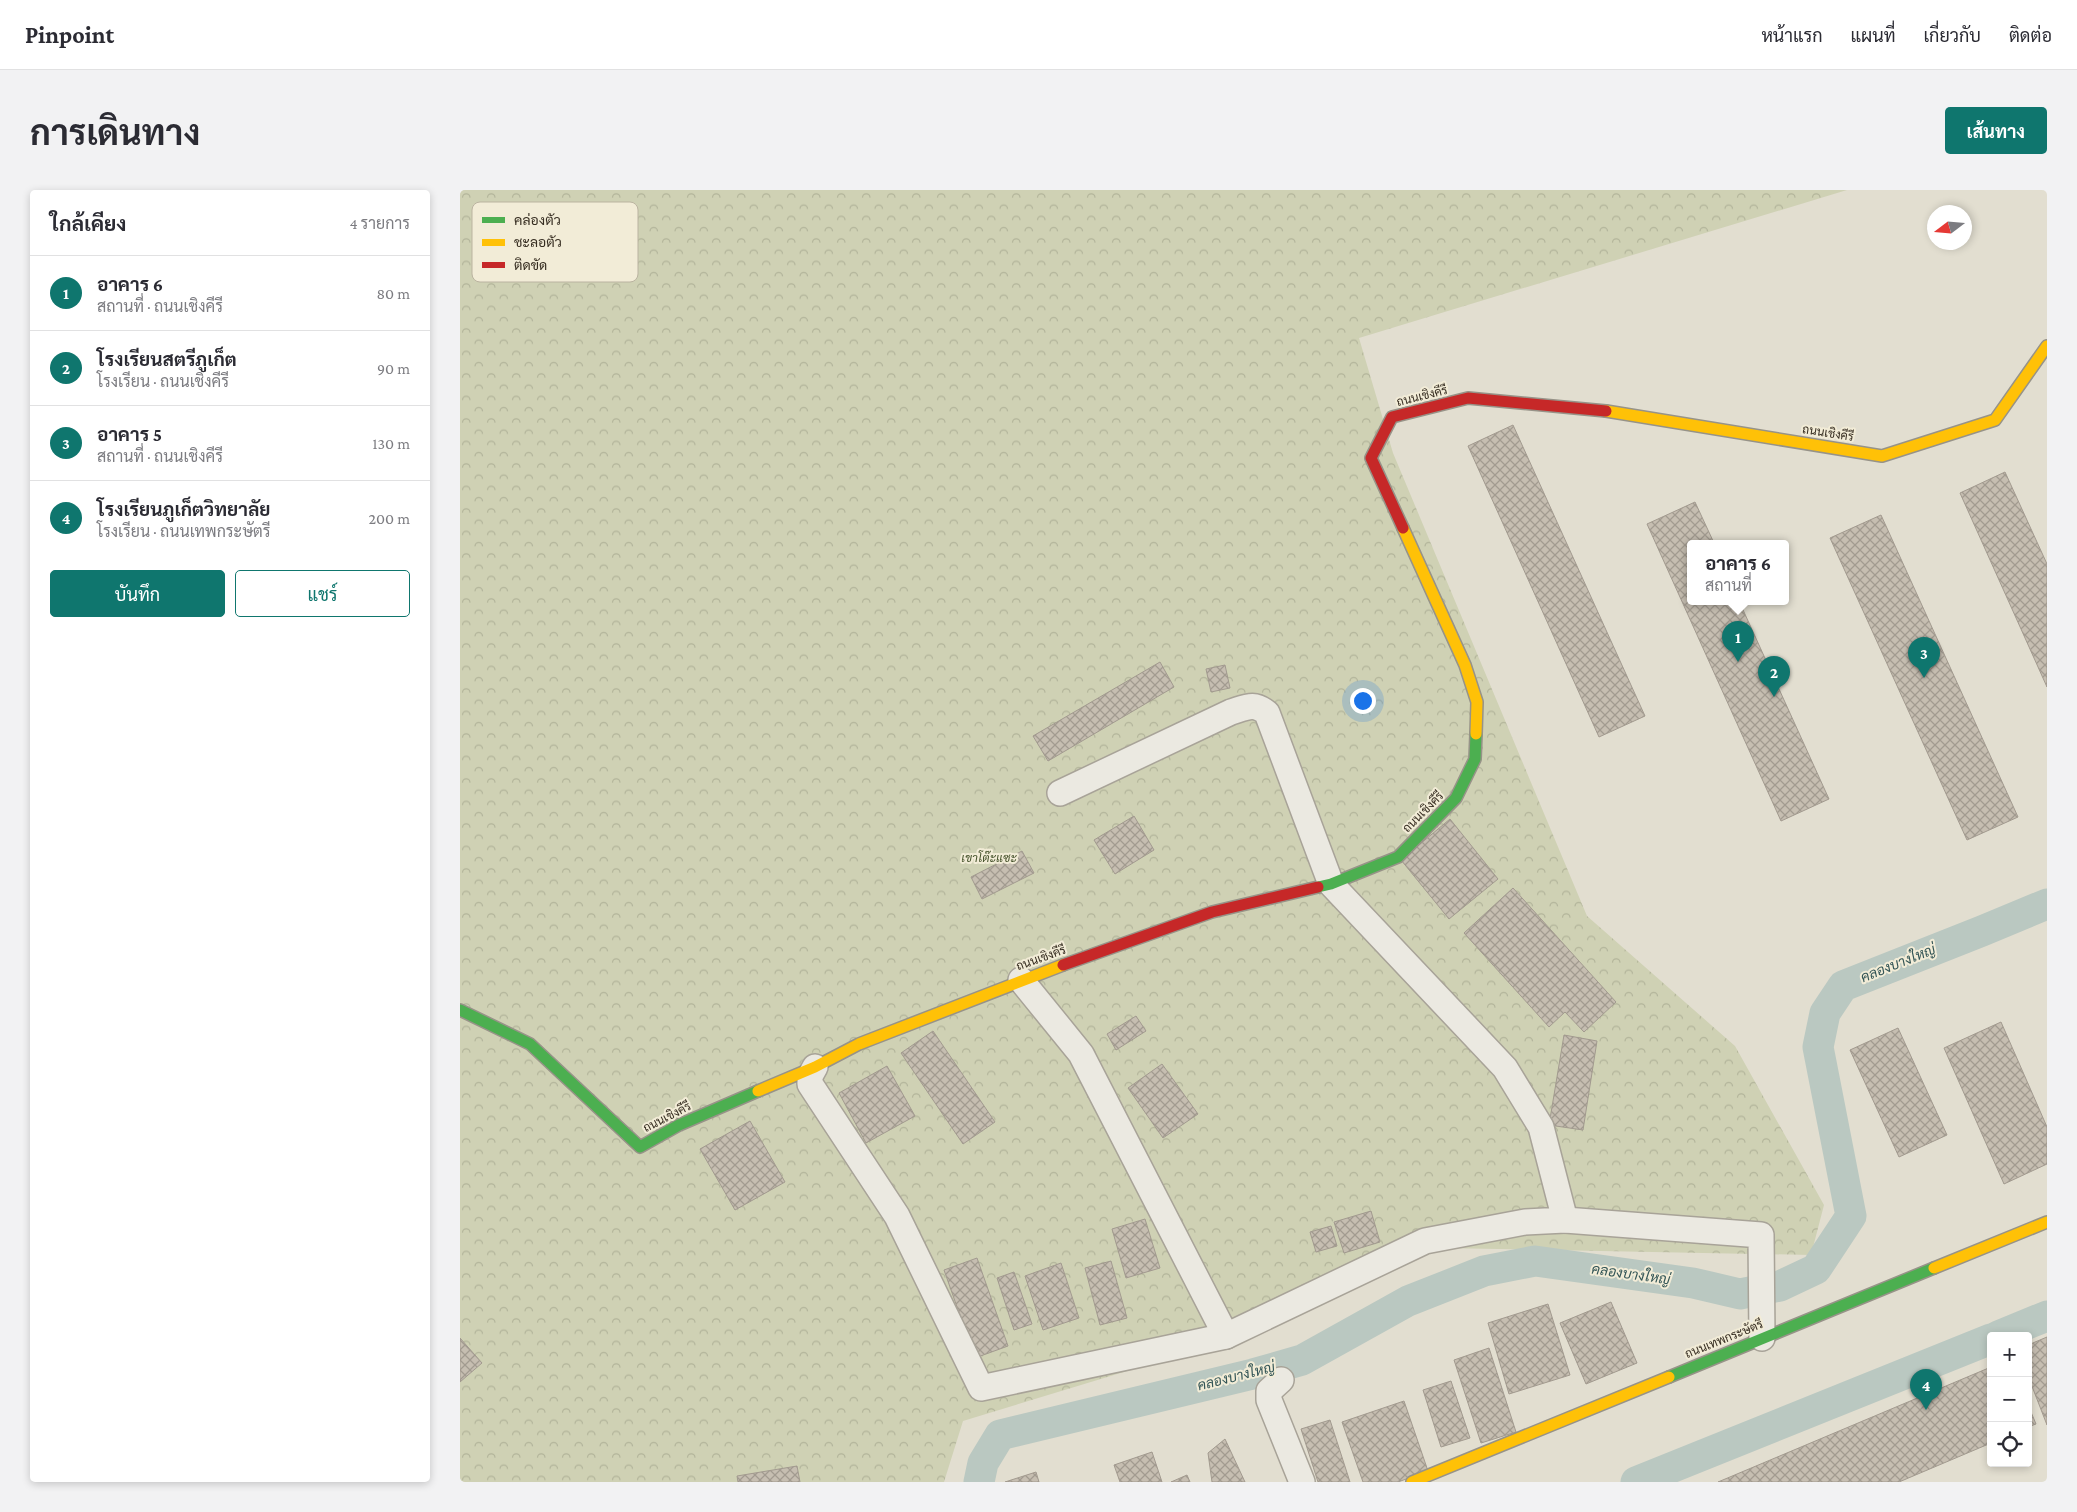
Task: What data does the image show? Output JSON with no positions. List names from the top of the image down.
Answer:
{
  "streets": {
    "street": ["ถนนเชิงคีรี", "ถนนเทพกระษัตรี"]
  },
  "water": ["คลองบางใหญ่"],
  "parks": ["เขาโต๊ะแซะ"],
  "legend": ["คล่องตัว", "ชะลอตัว", "ติดขัด"],
  "north": "left",
  "page": {
    "header": "Pinpoint",
    "nav": [
      "หน้าแรก",
      "แผนที่",
      "เกี่ยวกับ",
      "ติดต่อ"
    ],
    "buttons": [
      "เส้นทาง",
      ["บันทึก", "แชร์"]
    ],
    "title": "การเดินทาง",
    "heading": ["ใกล้เคียง", "4 รายการ"],
    "list": [
      {
        "mark": "1",
        "name": "อาคาร 6",
        "note": "สถานที่ · ถนนเชิงคีรี",
        "value": "80 m"
      },
      {
        "mark": "2",
        "name": "โรงเรียนสตรีภูเก็ต",
        "note": "โรงเรียน · ถนนเชิงคีรี",
        "value": "90 m"
      },
      {
        "mark": "3",
        "name": "อาคาร 5",
        "note": "สถานที่ · ถนนเชิงคีรี",
        "value": "130 m"
      },
      {
        "mark": "4",
        "name": "โรงเรียนภูเก็ตวิทยาลัย",
        "note": "โรงเรียน · ถนนเทพกระษัตรี",
        "value": "200 m"
      }
    ],
    "popup": ["อาคาร 6", "สถานที่"],
    "pins": [
      "1",
      "3",
      "2",
      "4"
    ],
    "map_buttons": ["+", "−"]
  }
}
